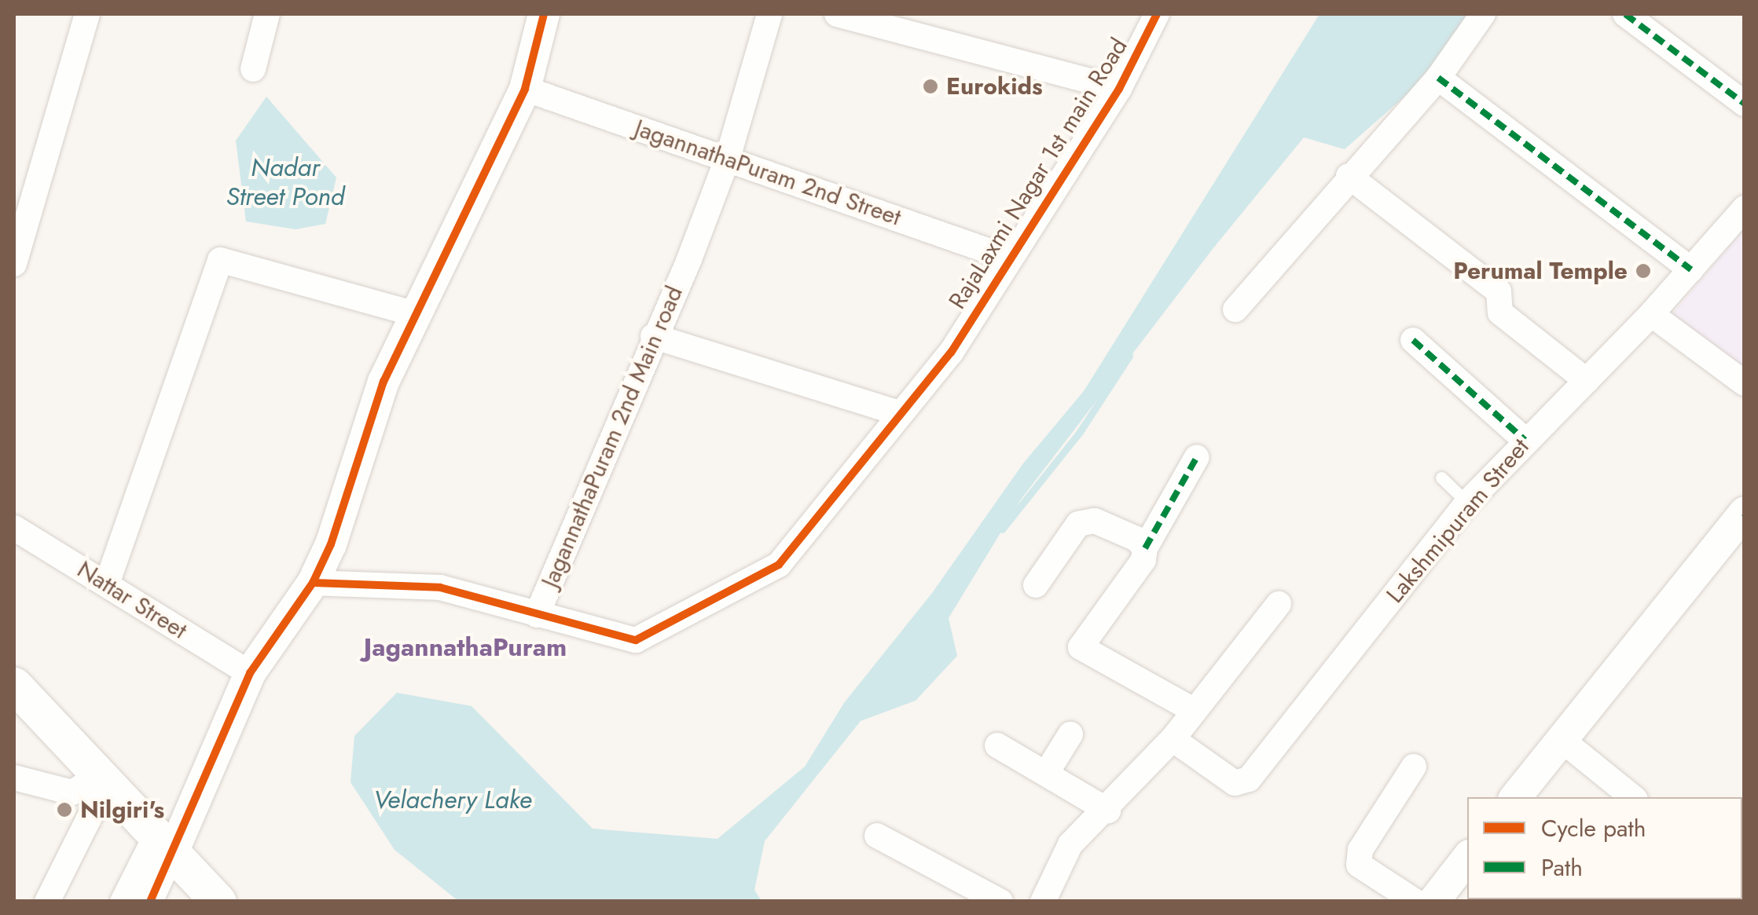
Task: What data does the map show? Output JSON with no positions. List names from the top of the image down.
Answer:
{
  "streets": {
    "street": [
      "JagannathaPuram 2nd Street",
      "RajaLaxmi Nagar 1st main Road",
      "JagannathaPuram 2nd Main road",
      "Lakshmipuram Street",
      "Nattar Street"
    ]
  },
  "crossings": [
    ["JagannathaPuram 2nd Street", "RajaLaxmi Nagar 1st main Road"],
    ["JagannathaPuram 2nd Street", "JagannathaPuram 2nd Main road"],
    ["RajaLaxmi Nagar 1st main Road", "JagannathaPuram 2nd Main road"]
  ],
  "districts": ["JagannathaPuram"],
  "water": ["Nadar Street Pond", "Velachery Lake"],
  "places": ["Eurokids", "Perumal Temple", "Nilgiri's"],
  "legend": ["Cycle path", "Path"]
}
